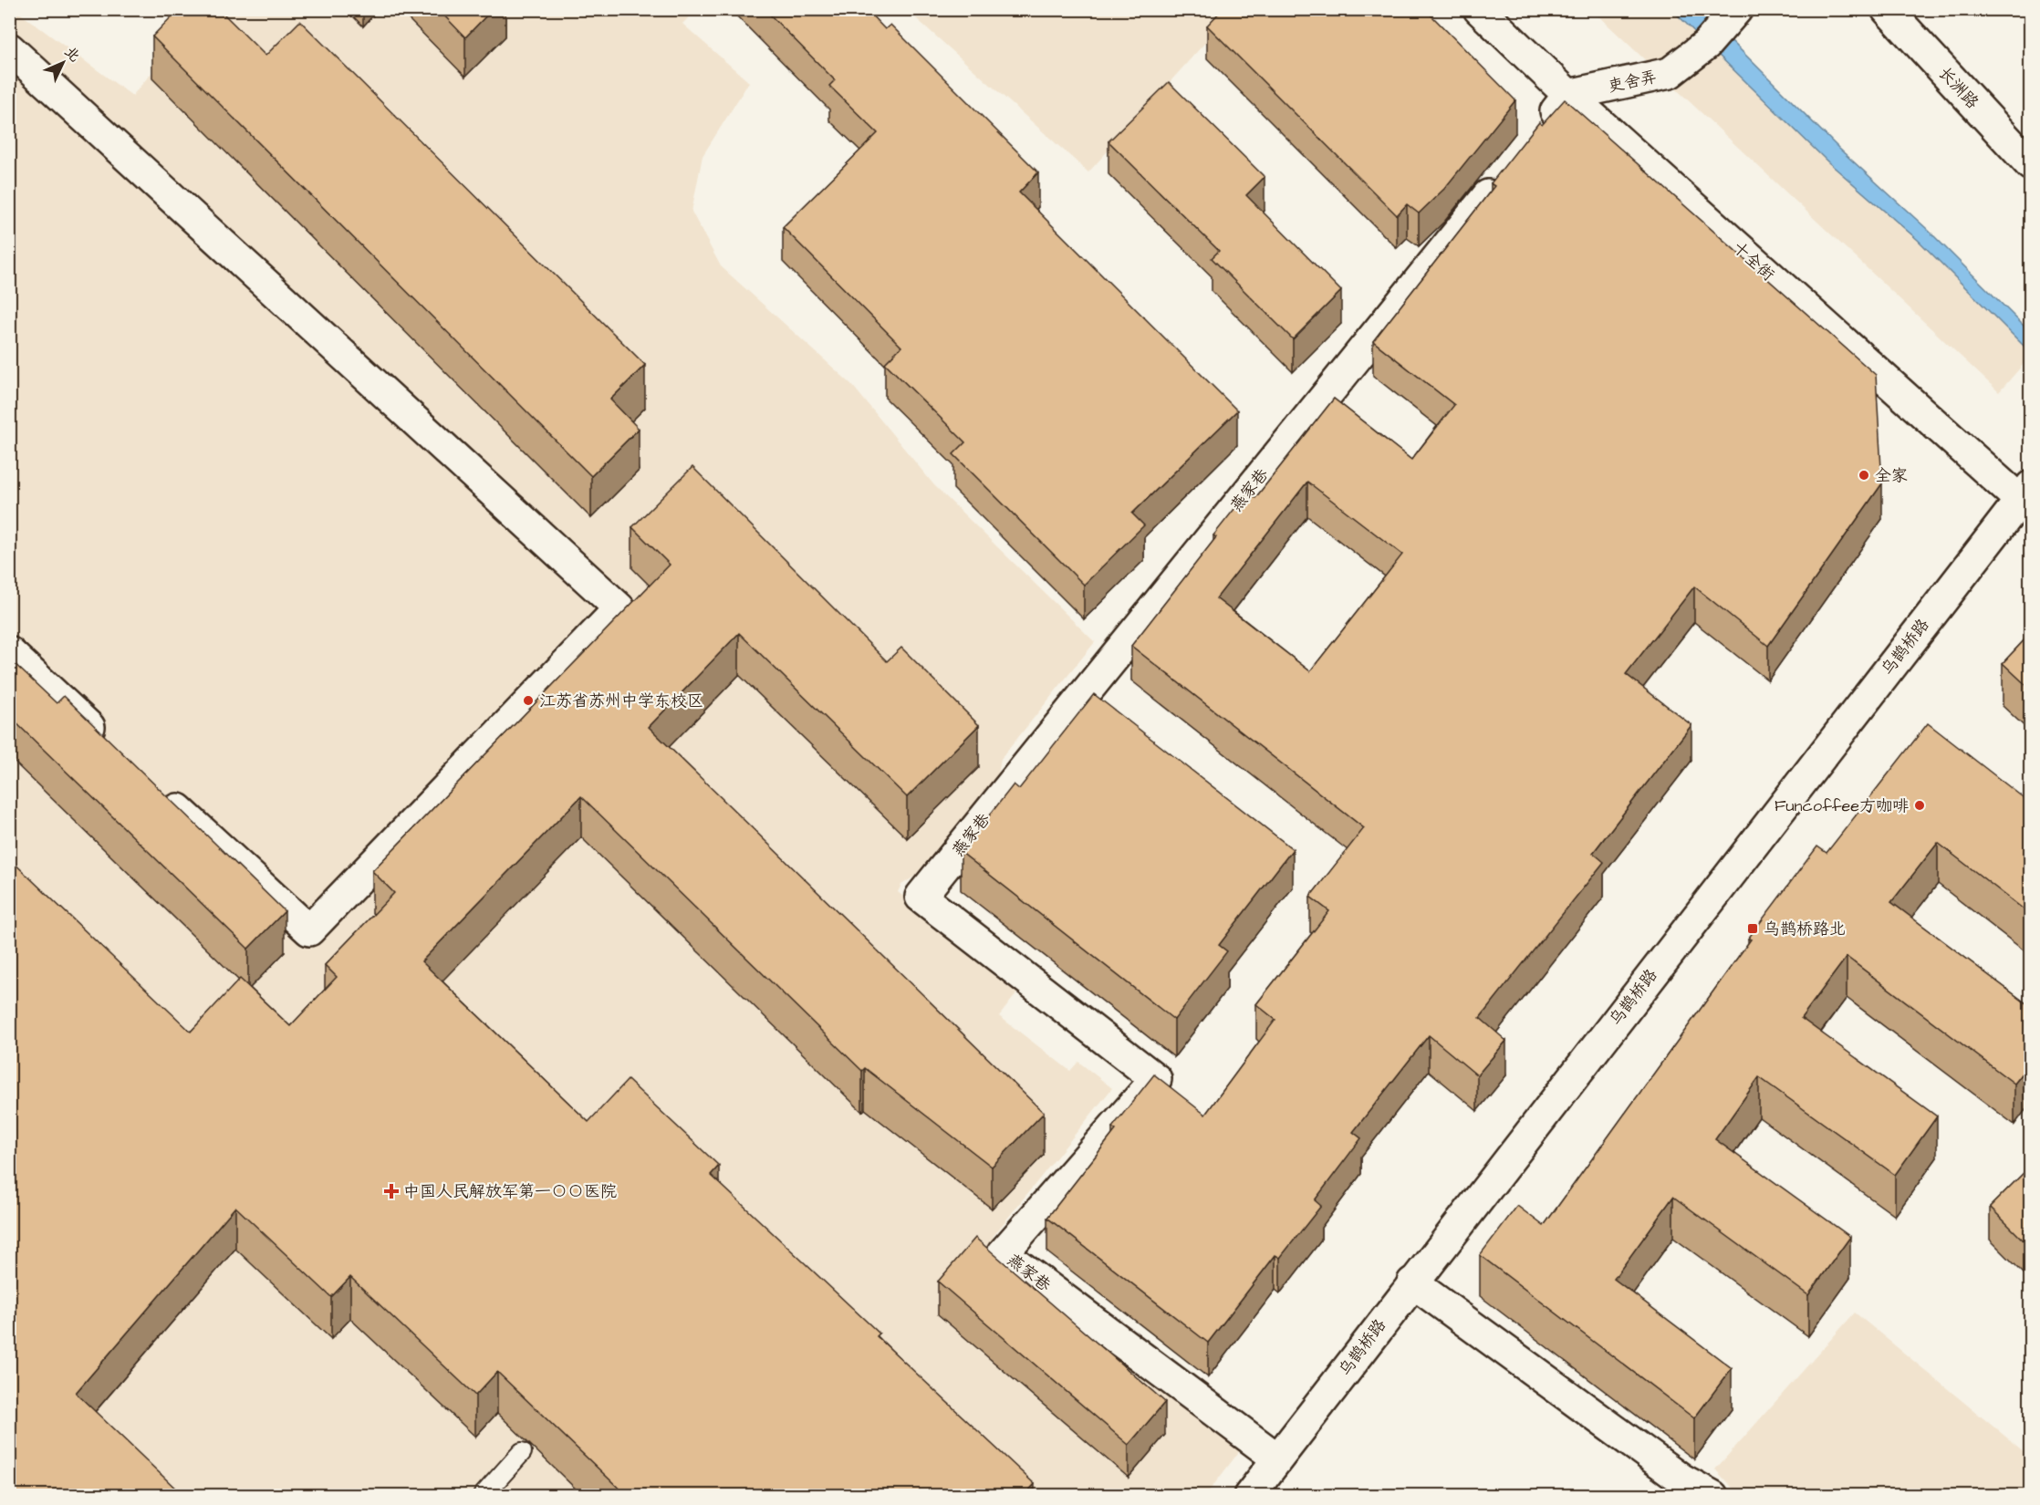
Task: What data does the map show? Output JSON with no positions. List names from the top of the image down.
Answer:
{
  "streets": {
    "street": [
      "吏舍弄",
      "长洲路",
      "十全街",
      "燕家巷",
      "乌鹊桥路"
    ]
  },
  "crossings": [
    ["吏舍弄", "十全街"],
    ["十全街", "乌鹊桥路"],
    ["燕家巷", "乌鹊桥路"]
  ],
  "places": {
    "other": ["全家", "江苏省苏州中学东校区", "Funcoffee方咖啡"],
    "transit": ["乌鹊桥路北"],
    "health": ["中国人民解放军第一〇〇医院"]
  },
  "north": "top right"
}
